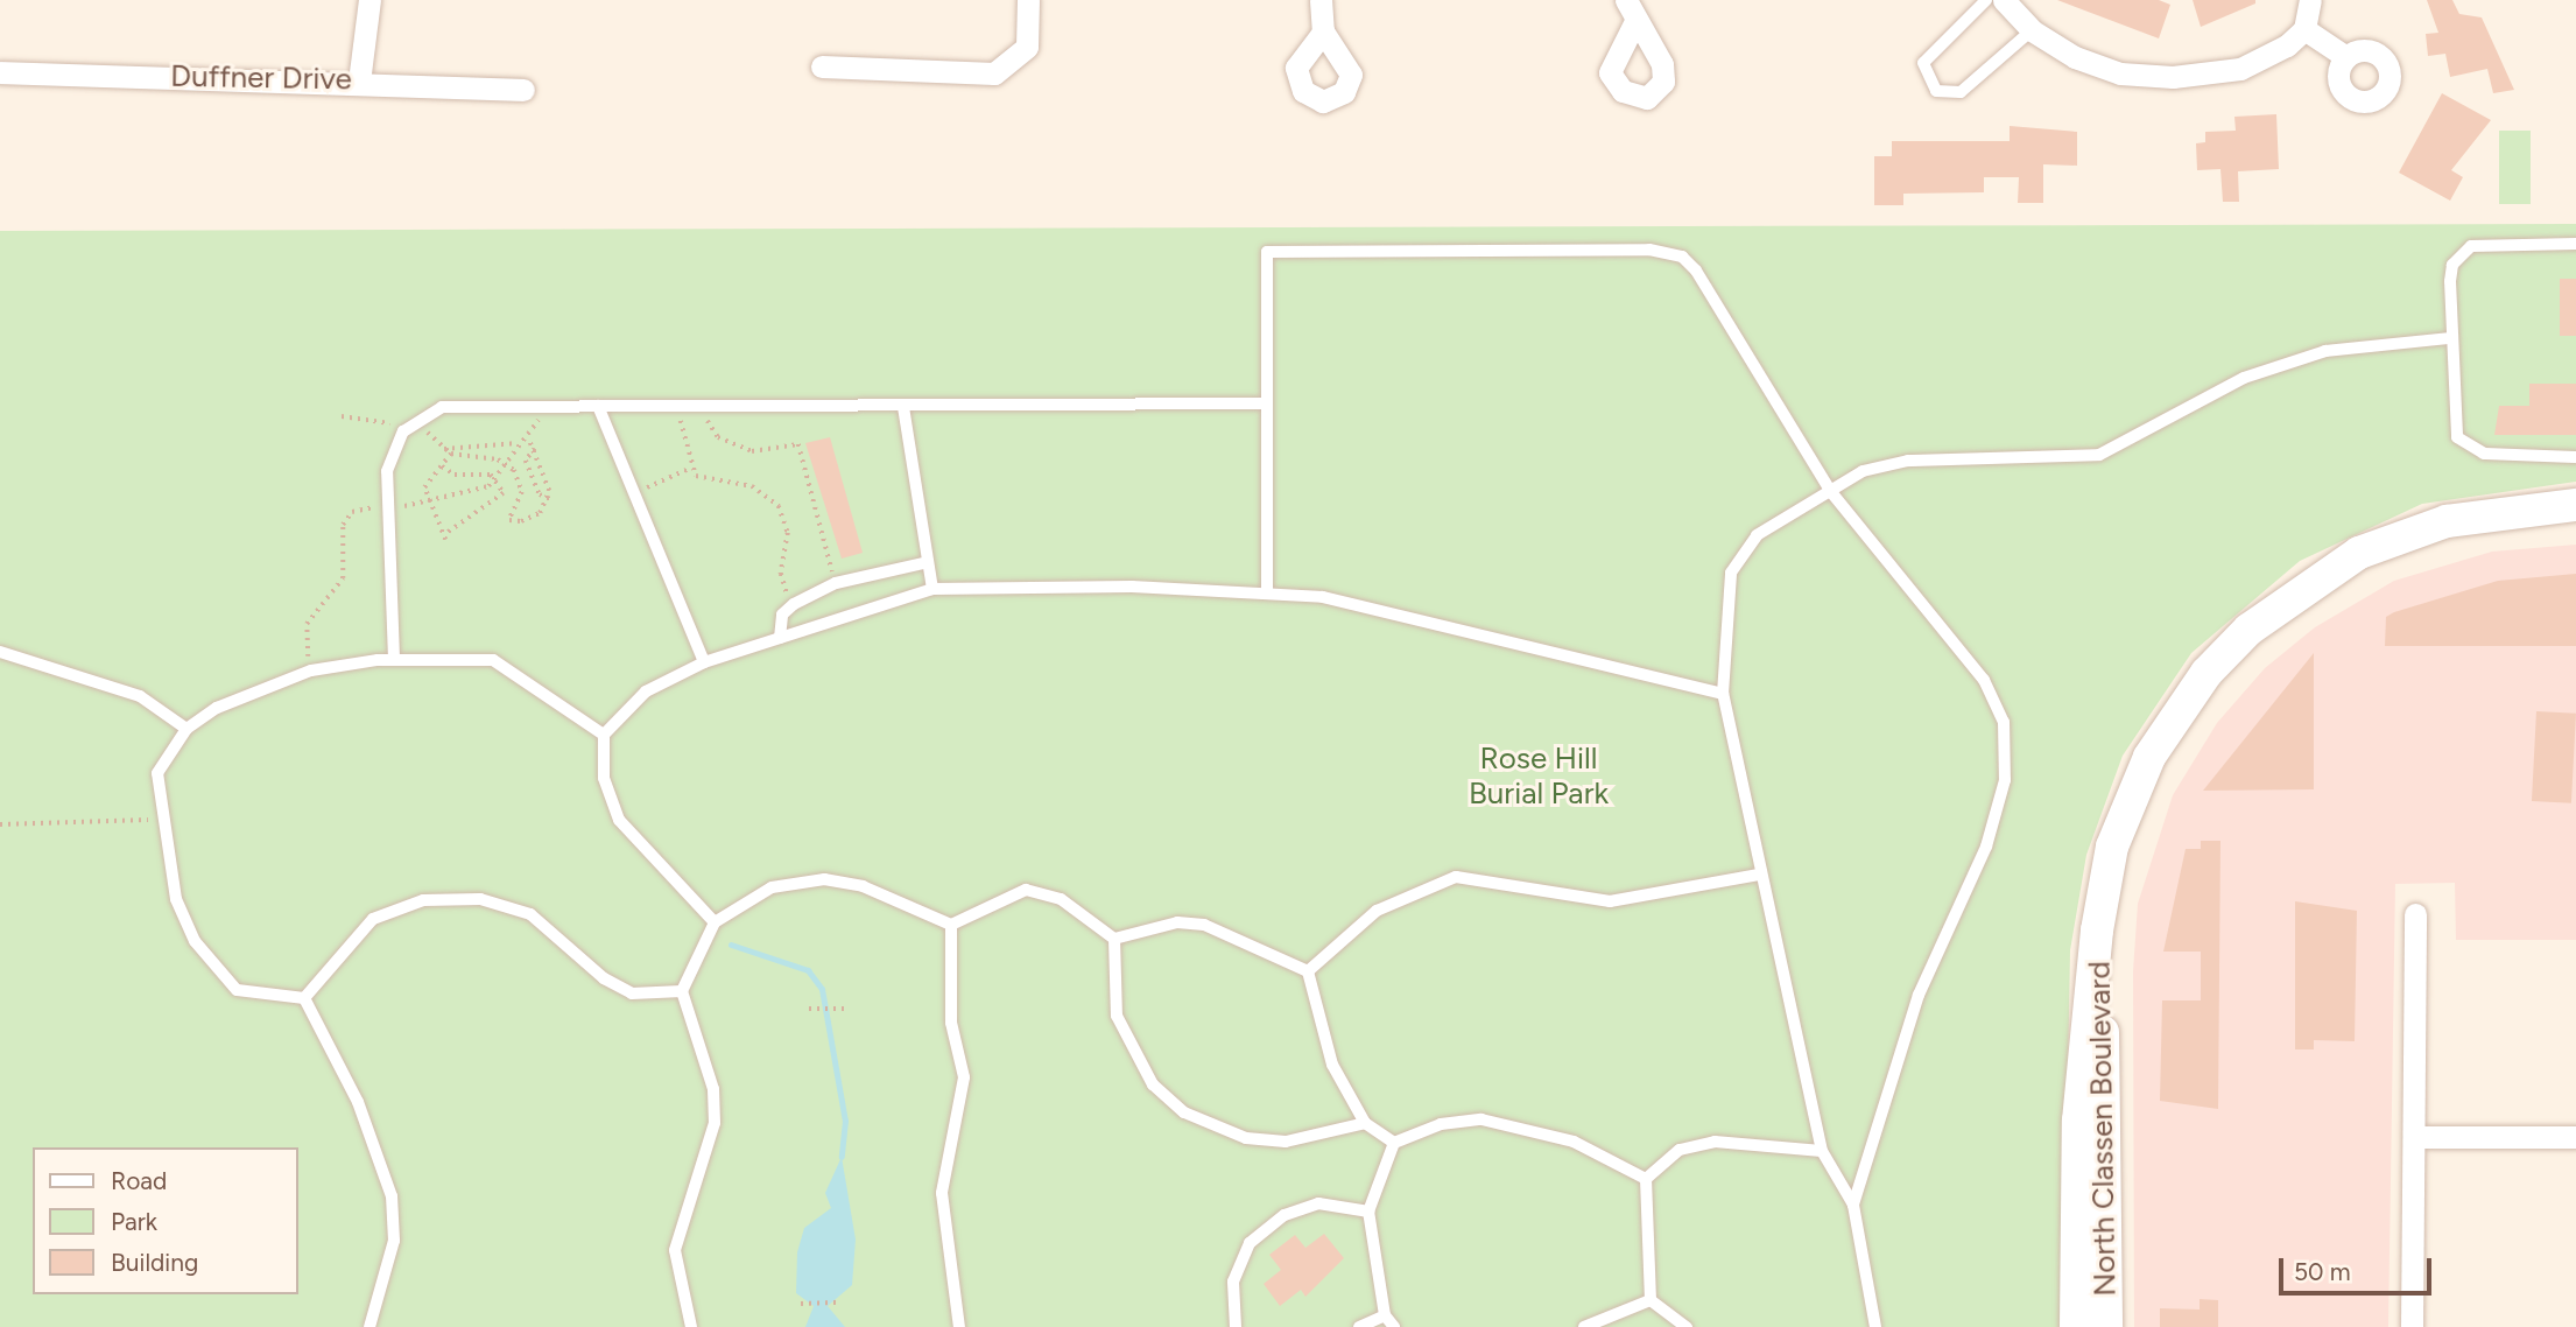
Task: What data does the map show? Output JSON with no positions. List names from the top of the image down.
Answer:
{
  "streets": {
    "main road": ["North Classen Boulevard"],
    "street": ["Duffner Drive"]
  },
  "parks": ["Rose Hill Burial Park"],
  "legend": ["Road", "Park", "Building"],
  "scale_bar": "50 m"
}
